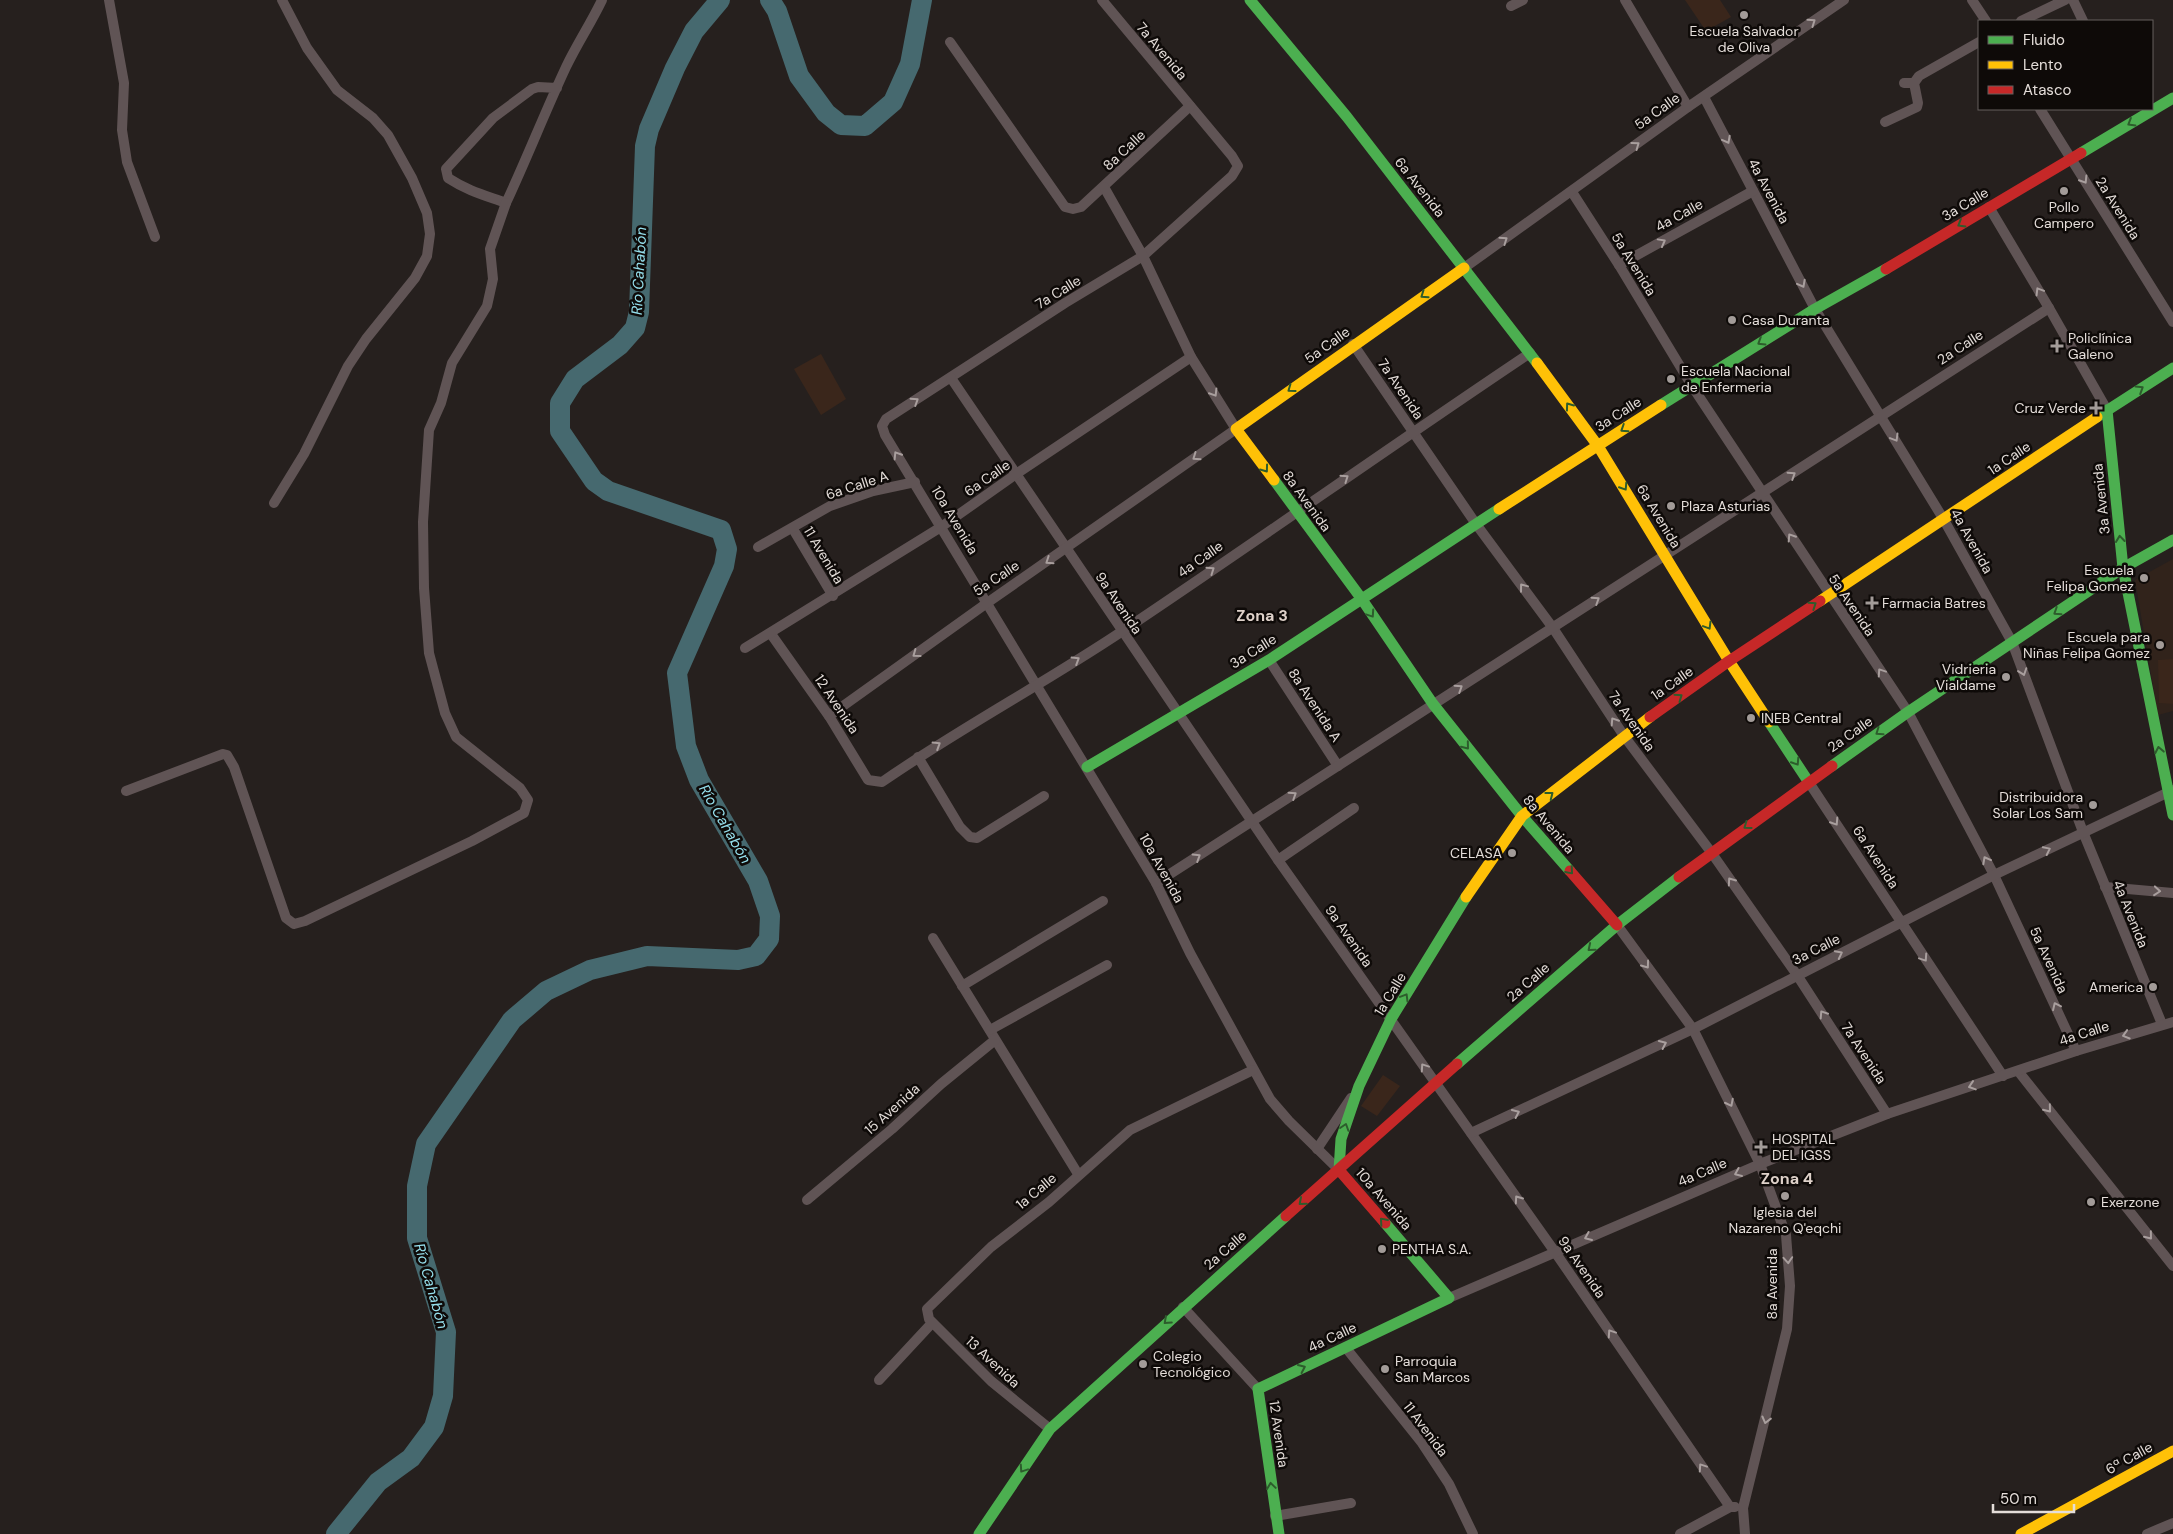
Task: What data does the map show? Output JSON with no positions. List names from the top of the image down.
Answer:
{
  "streets": {
    "main road": [
      "5a Calle",
      "6a Avenida",
      "3a Calle",
      "4a Calle",
      "2a Calle",
      "1a Calle",
      "3a Avenida",
      "8a Avenida",
      "10a Avenida",
      "12 Avenida",
      "6ª Calle"
    ],
    "street": [
      "7a Avenida",
      "8a Calle",
      "4a Avenida",
      "2a Avenida",
      "5a Avenida",
      "7a Calle",
      "6a Calle",
      "6a Calle A",
      "11 Avenida",
      "9a Avenida",
      "8a Avenida A",
      "15 Avenida",
      "13 Avenida"
    ]
  },
  "crossings": [
    ["7a Avenida", "5a Calle"],
    ["7a Avenida", "8a Calle"],
    ["7a Avenida", "3a Calle"],
    ["7a Avenida", "4a Calle"],
    ["7a Avenida", "7a Calle"],
    ["7a Avenida", "2a Calle"],
    ["7a Avenida", "1a Calle"],
    ["5a Calle", "6a Avenida"],
    ["5a Calle", "4a Avenida"],
    ["5a Calle", "5a Avenida"],
    ["5a Calle", "8a Avenida"],
    ["5a Calle", "10a Avenida"],
    ["5a Calle", "9a Avenida"],
    ["5a Calle", "12 Avenida"],
    ["8a Calle", "8a Avenida"],
    ["6a Avenida", "3a Calle"],
    ["6a Avenida", "4a Calle"],
    ["6a Avenida", "2a Calle"],
    ["6a Avenida", "1a Calle"],
    ["4a Avenida", "3a Calle"],
    ["4a Avenida", "4a Calle"],
    ["4a Avenida", "2a Calle"],
    ["4a Avenida", "1a Calle"],
    ["3a Calle", "2a Avenida"],
    ["3a Calle", "5a Avenida"],
    ["3a Calle", "3a Avenida"],
    ["3a Calle", "8a Avenida"],
    ["3a Calle", "10a Avenida"],
    ["3a Calle", "9a Avenida"],
    ["3a Calle", "8a Avenida A"],
    ["4a Calle", "5a Avenida"],
    ["4a Calle", "8a Avenida"],
    ["4a Calle", "10a Avenida"],
    ["4a Calle", "11 Avenida"],
    ["4a Calle", "9a Avenida"],
    ["4a Calle", "12 Avenida"],
    ["5a Avenida", "2a Calle"],
    ["5a Avenida", "1a Calle"],
    ["7a Calle", "8a Avenida"],
    ["7a Calle", "10a Avenida"],
    ["7a Calle", "9a Avenida"],
    ["2a Calle", "3a Avenida"],
    ["2a Calle", "8a Avenida"],
    ["2a Calle", "10a Avenida"],
    ["2a Calle", "9a Avenida"],
    ["2a Calle", "12 Avenida"],
    ["2a Calle", "8a Avenida A"],
    ["2a Calle", "13 Avenida"],
    ["1a Calle", "3a Avenida"],
    ["1a Calle", "8a Avenida"],
    ["1a Calle", "10a Avenida"],
    ["1a Calle", "9a Avenida"],
    ["1a Calle", "13 Avenida"],
    ["6a Calle", "8a Avenida"],
    ["6a Calle", "10a Avenida"],
    ["6a Calle", "11 Avenida"],
    ["6a Calle", "9a Avenida"],
    ["6a Calle", "12 Avenida"],
    ["6a Calle A", "10a Avenida"],
    ["6a Calle A", "11 Avenida"]
  ],
  "one_way": [
    "7a Avenida",
    "4a Avenida",
    "2a Avenida",
    "5a Avenida",
    "1a Calle",
    "3a Avenida",
    "8a Avenida",
    "9a Avenida"
  ],
  "districts": ["Zona 3", "Zona 4"],
  "water": ["Río Cahabón"],
  "places": {
    "other": [
      "Escuela Salvador de Oliva",
      "Pollo Campero",
      "Casa Duranta",
      "Escuela Nacional de Enfermeria",
      "Plaza Asturias",
      "Escuela Felipa Gomez",
      "Escuela para Niñas Felipa Gomez",
      "Vidrieria Vialdame",
      "INEB Central",
      "Distribuidora Solar Los Sam",
      "CELASA",
      "America",
      "Iglesia del Nazareno Q'eqchi",
      "Exerzone",
      "PENTHA S.A.",
      "Colegio Tecnológico",
      "Parroquia San Marcos"
    ],
    "health": [
      "Policlínica Galeno",
      "Cruz Verde",
      "Farmacia Batres",
      "HOSPITAL DEL IGSS"
    ]
  },
  "legend": ["Fluido", "Lento", "Atasco"],
  "scale_bar": "50 m"
}
